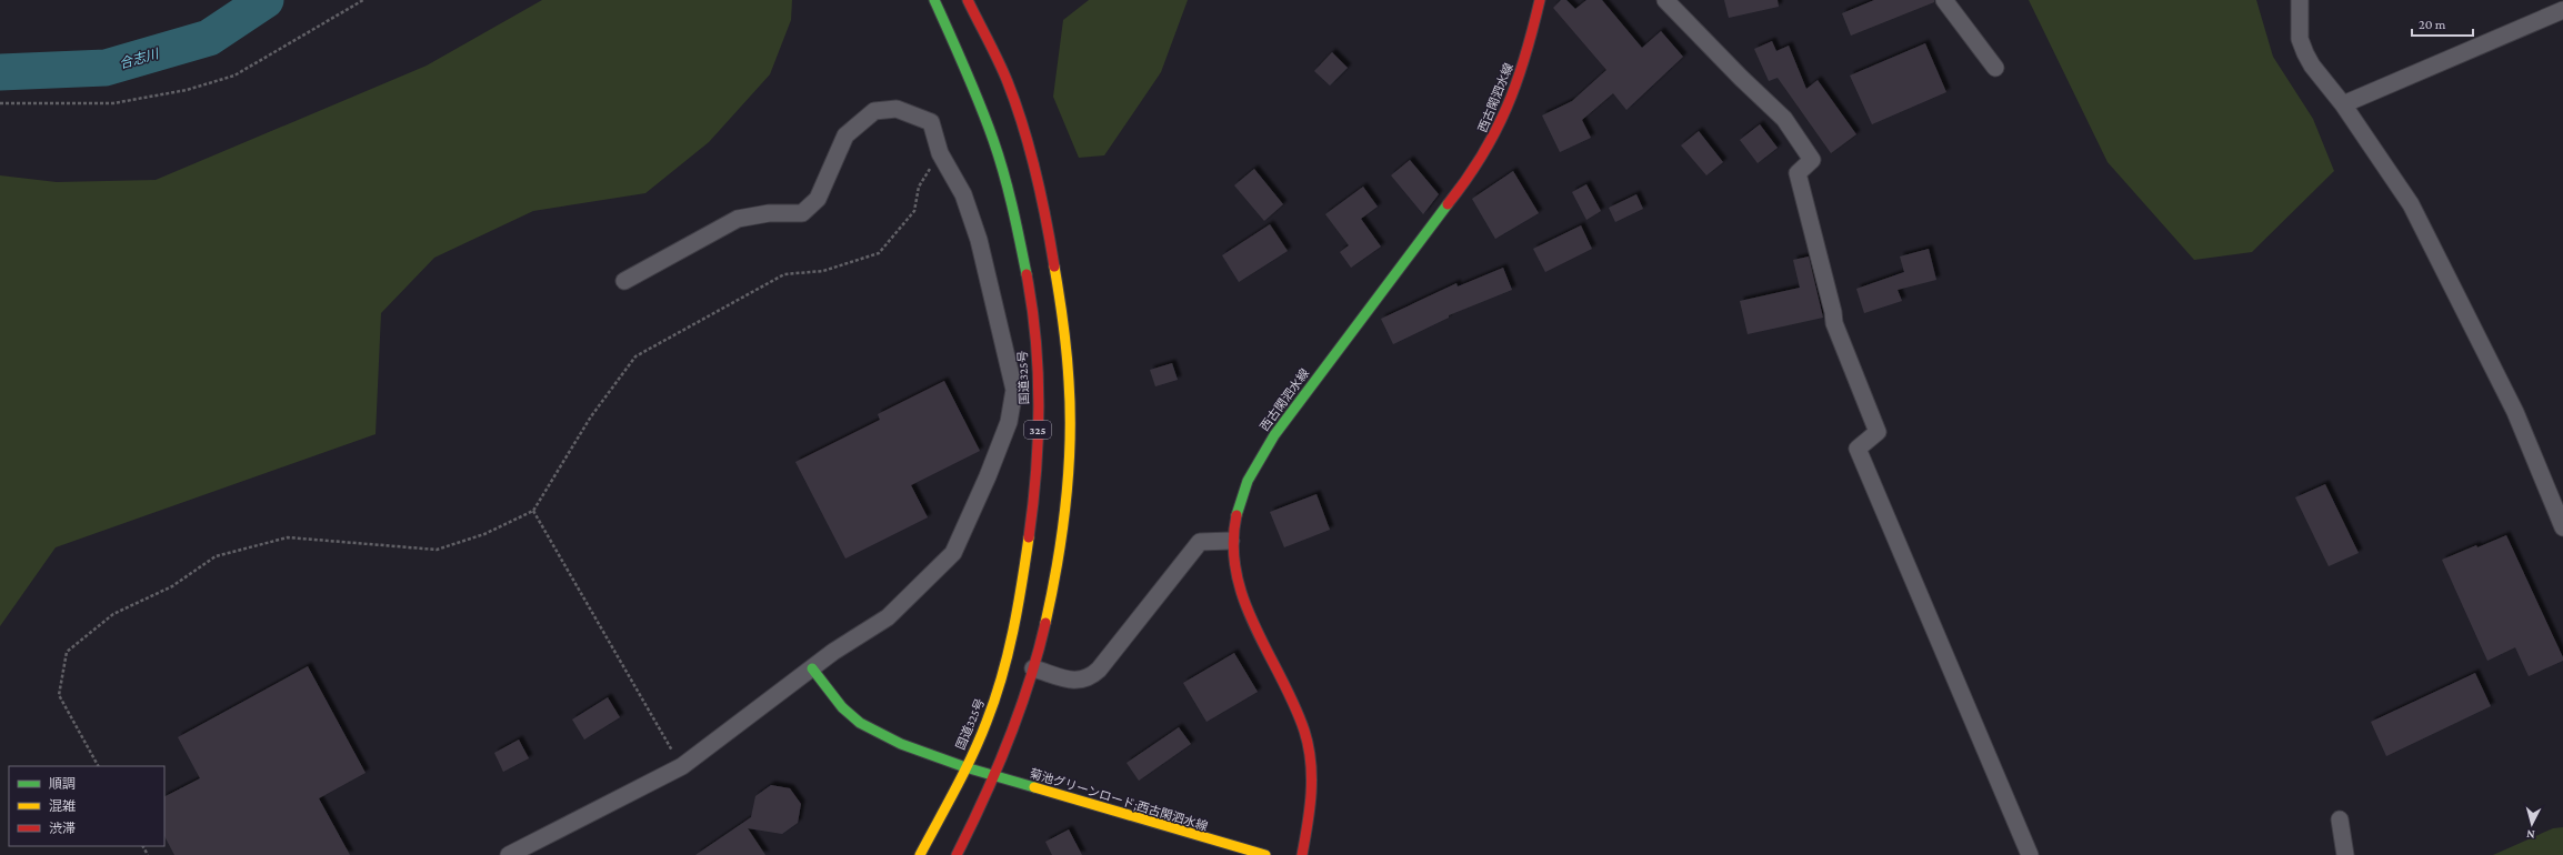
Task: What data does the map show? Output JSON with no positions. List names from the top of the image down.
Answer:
{
  "streets": {
    "main road": [
      "西古閑泗水線",
      "国道325号",
      "325",
      "菊池グリーンロード;西古閑泗水線"
    ]
  },
  "crossings": [
    ["国道325号", "菊池グリーンロード;西古閑泗水線"]
  ],
  "water": ["合志川"],
  "legend": ["順調", "混雑", "渋滞"],
  "scale_bar": "20 m",
  "north": "bottom"
}
